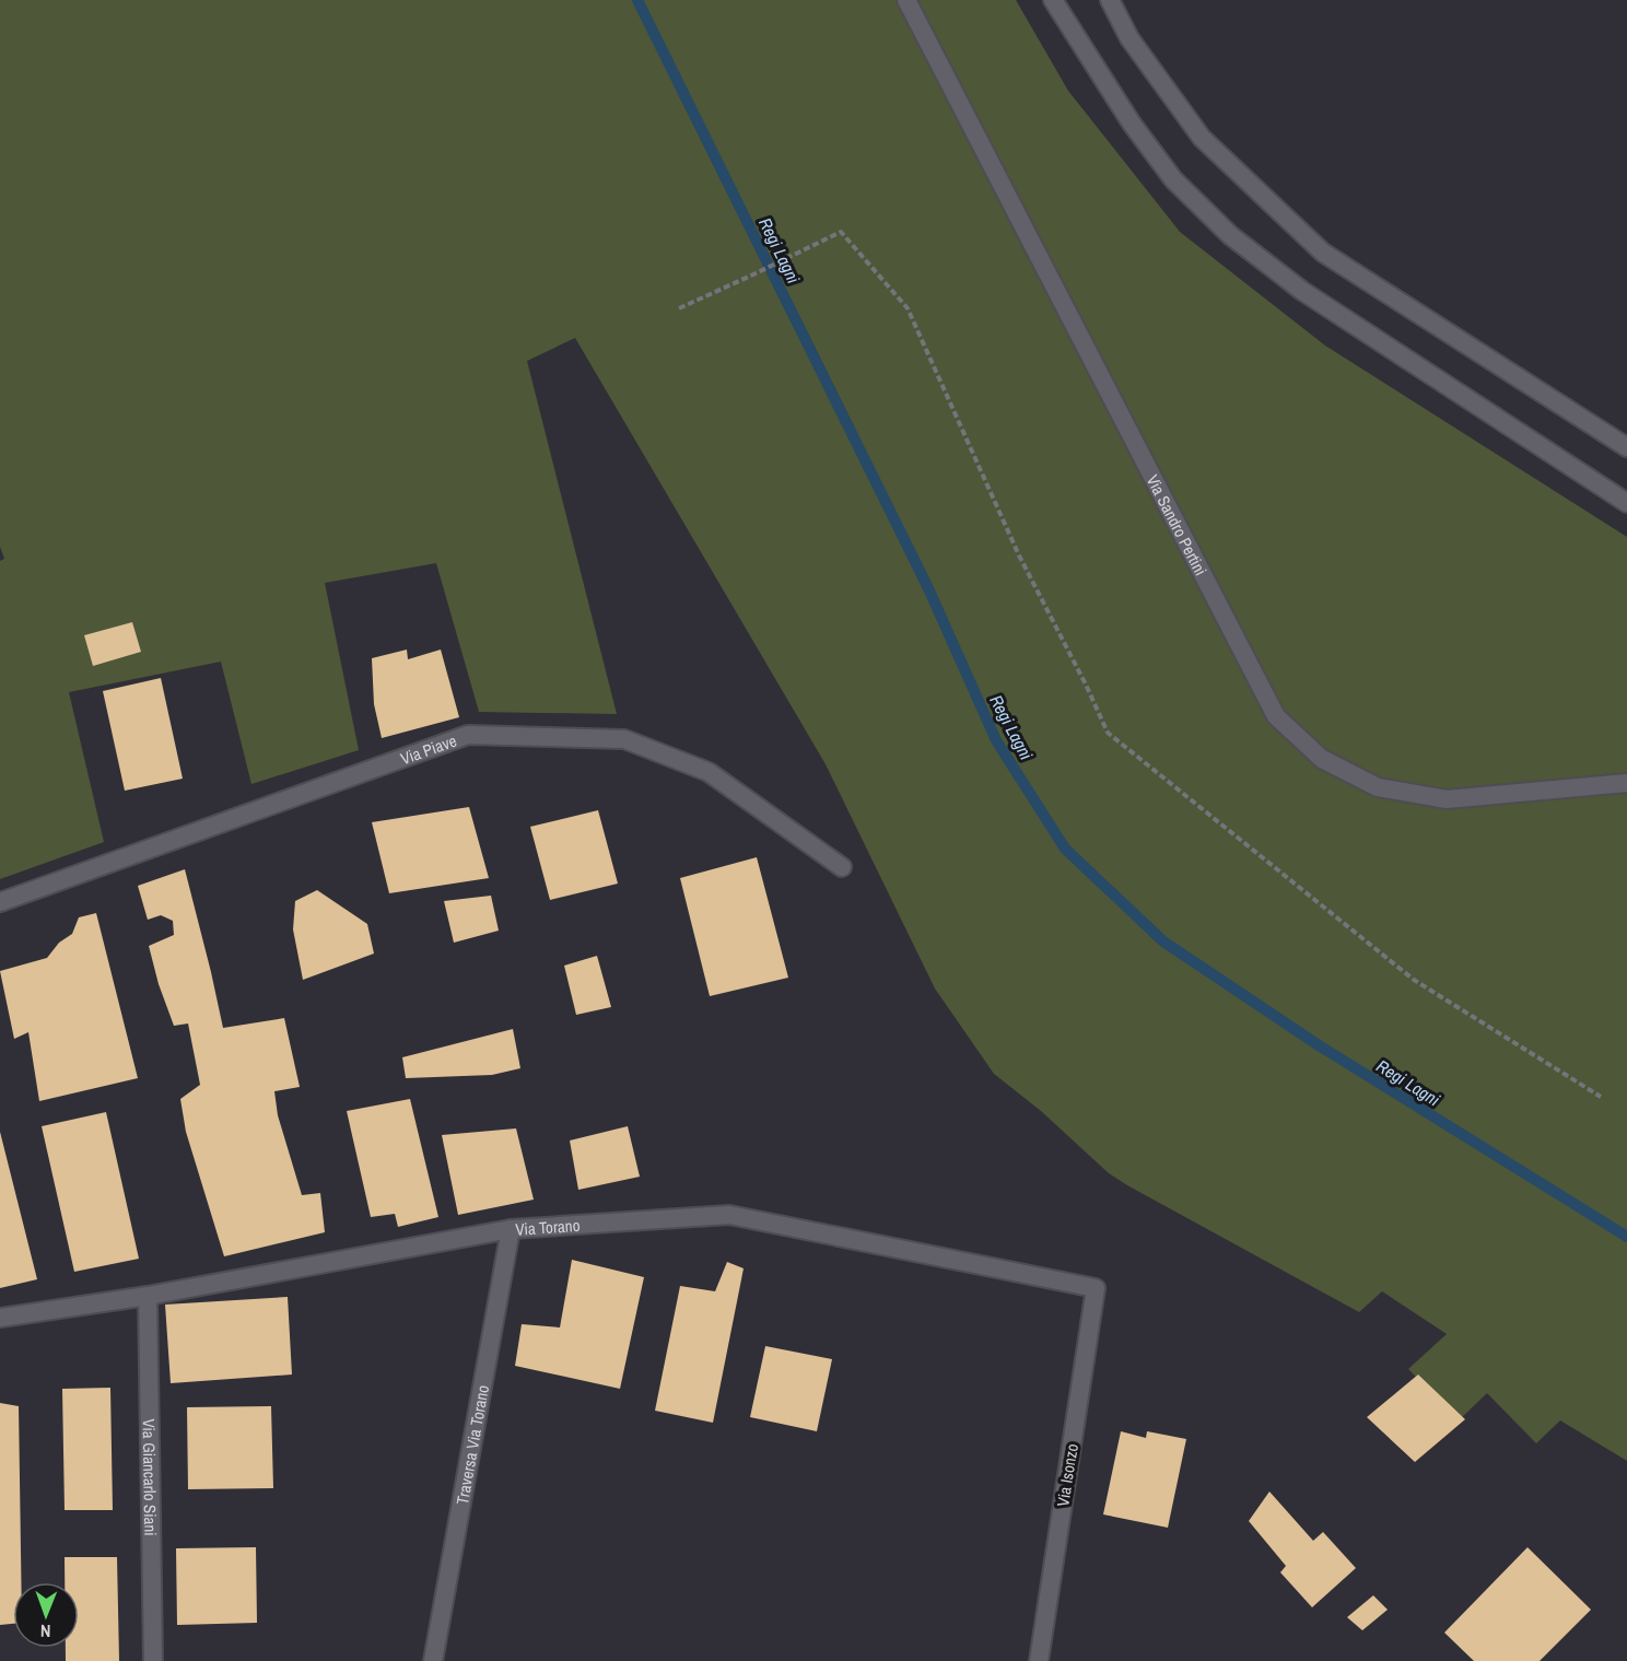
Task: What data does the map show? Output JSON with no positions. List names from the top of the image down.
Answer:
{
  "streets": {
    "street": [
      "Via Sandro Pertini",
      "Via Piave",
      "Via Torano",
      "Traversa Via Torano",
      "Via Isonzo",
      "Via Giancarlo Siani"
    ]
  },
  "crossings": [
    ["Via Torano", "Traversa Via Torano"],
    ["Via Torano", "Via Isonzo"],
    ["Via Torano", "Via Giancarlo Siani"]
  ],
  "water": ["Regi Lagni"],
  "north": "bottom"
}
